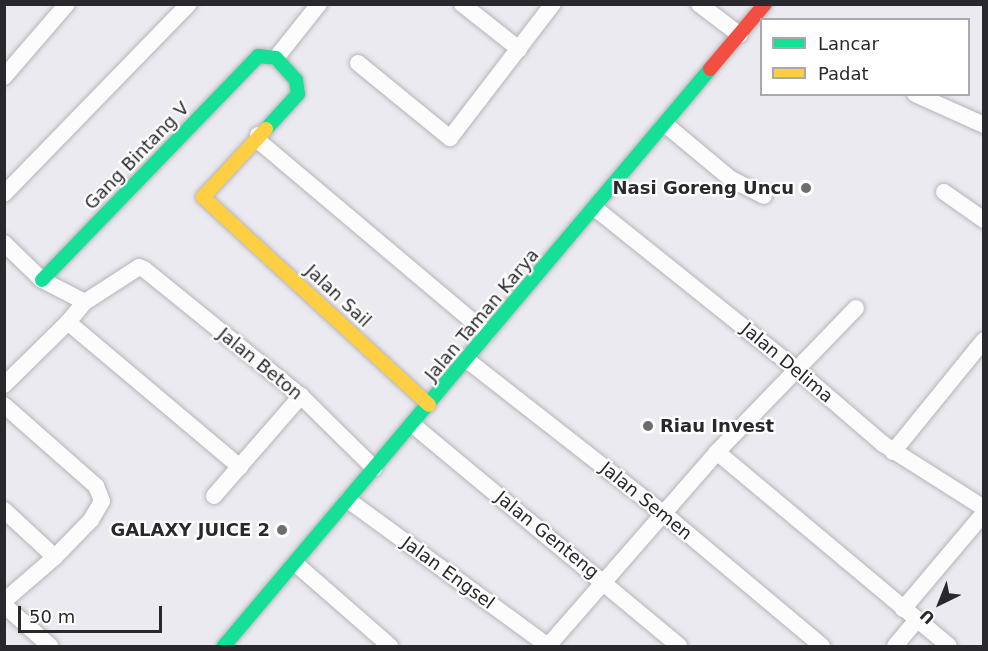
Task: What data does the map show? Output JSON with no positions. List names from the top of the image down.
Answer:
{
  "streets": {
    "street": [
      "Gang Bintang V",
      "Jalan Sail",
      "Jalan Taman Karya",
      "Jalan Delima",
      "Jalan Beton",
      "Jalan Semen",
      "Jalan Genteng",
      "Jalan Engsel"
    ]
  },
  "crossings": [
    ["Jalan Sail", "Jalan Taman Karya"],
    ["Jalan Taman Karya", "Jalan Delima"],
    ["Jalan Taman Karya", "Jalan Beton"],
    ["Jalan Taman Karya", "Jalan Semen"],
    ["Jalan Taman Karya", "Jalan Genteng"],
    ["Jalan Taman Karya", "Jalan Engsel"]
  ],
  "places": ["Nasi Goreng Uncu", "Riau Invest", "GALAXY JUICE 2"],
  "legend": ["Lancar", "Padat"],
  "scale_bar": "50 m",
  "north": "bottom left"
}
